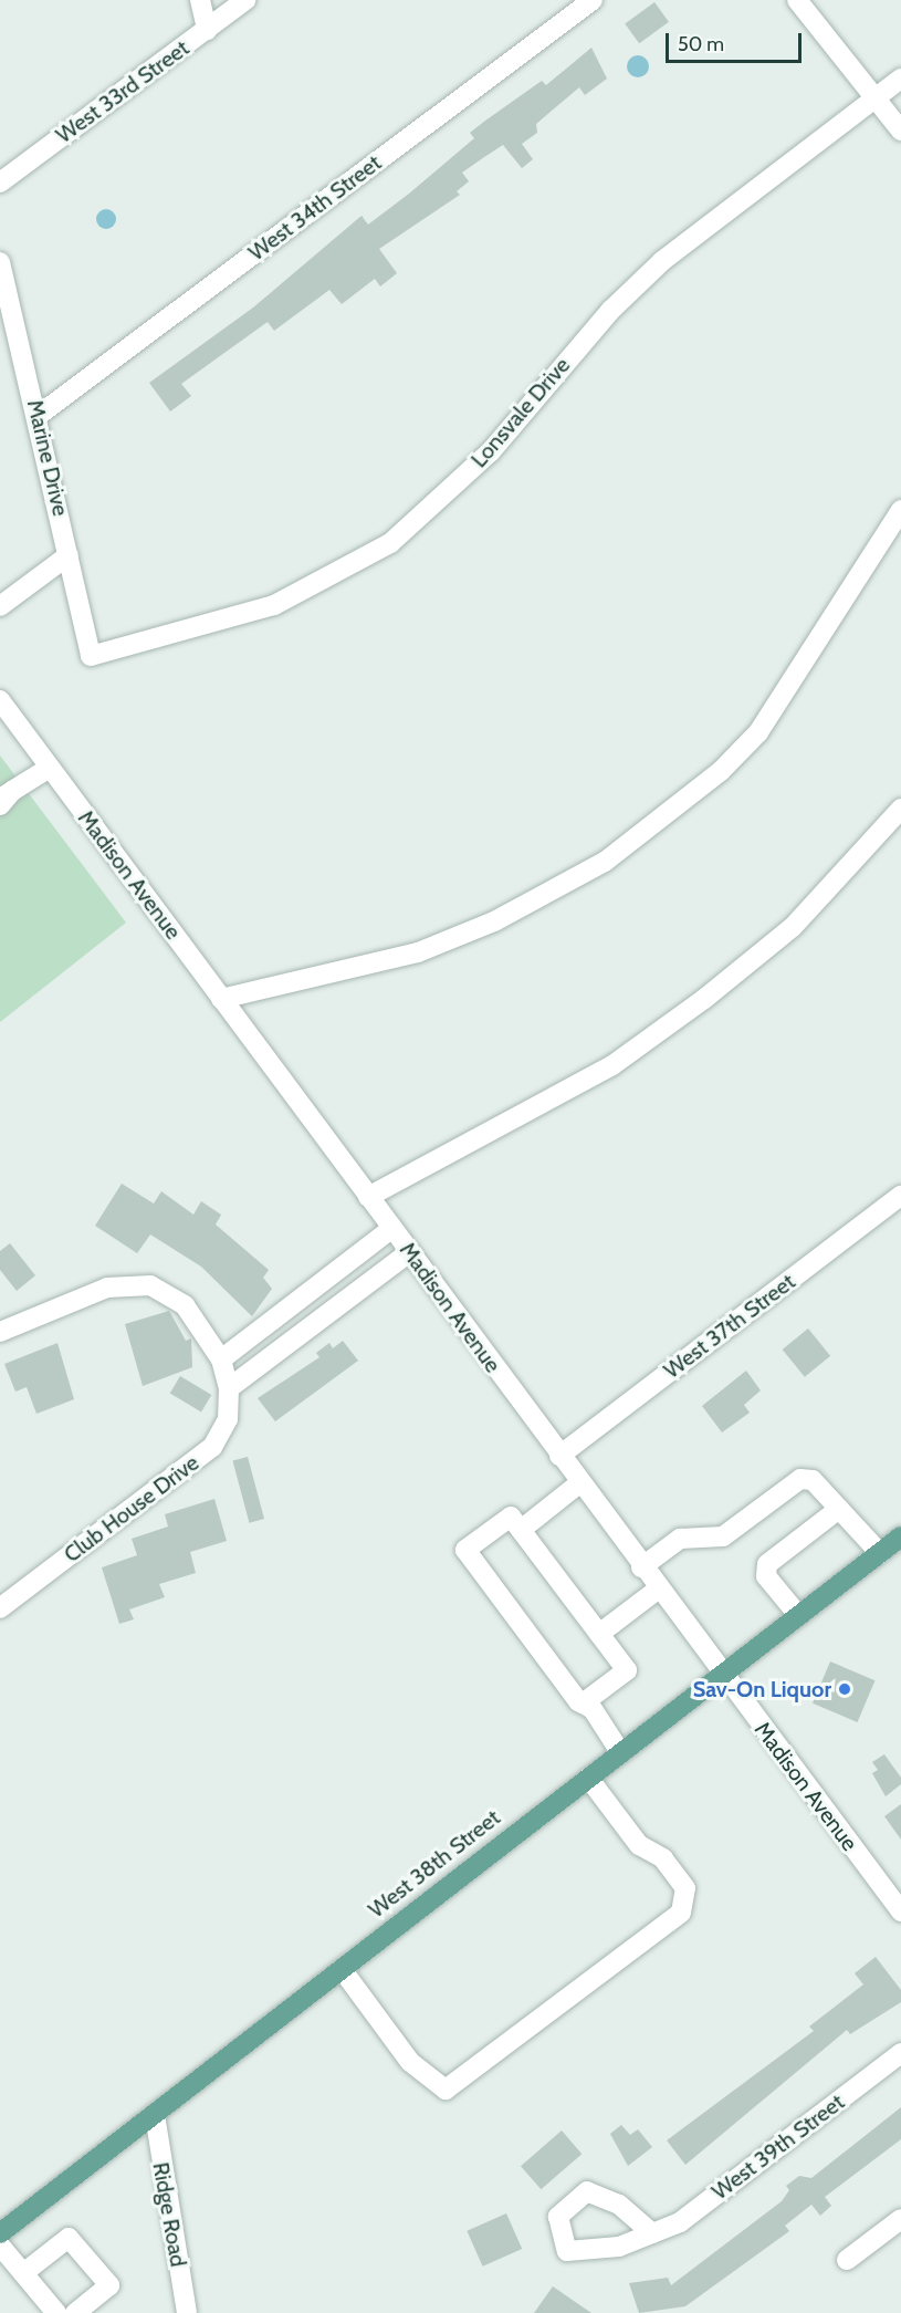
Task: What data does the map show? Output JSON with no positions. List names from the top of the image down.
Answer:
{
  "streets": {
    "main road": ["West 38th Street"],
    "street": [
      "West 33rd Street",
      "West 34th Street",
      "Lonsvale Drive",
      "Marine Drive",
      "Madison Avenue",
      "West 37th Street",
      "Club House Drive",
      "West 39th Street",
      "Ridge Road"
    ]
  },
  "crossings": [
    ["West 34th Street", "Marine Drive"],
    ["Lonsvale Drive", "Marine Drive"],
    ["Madison Avenue", "West 37th Street"],
    ["Madison Avenue", "West 38th Street"],
    ["West 38th Street", "Ridge Road"]
  ],
  "places": ["Sav-On Liquor"],
  "scale_bar": "50 m"
}
